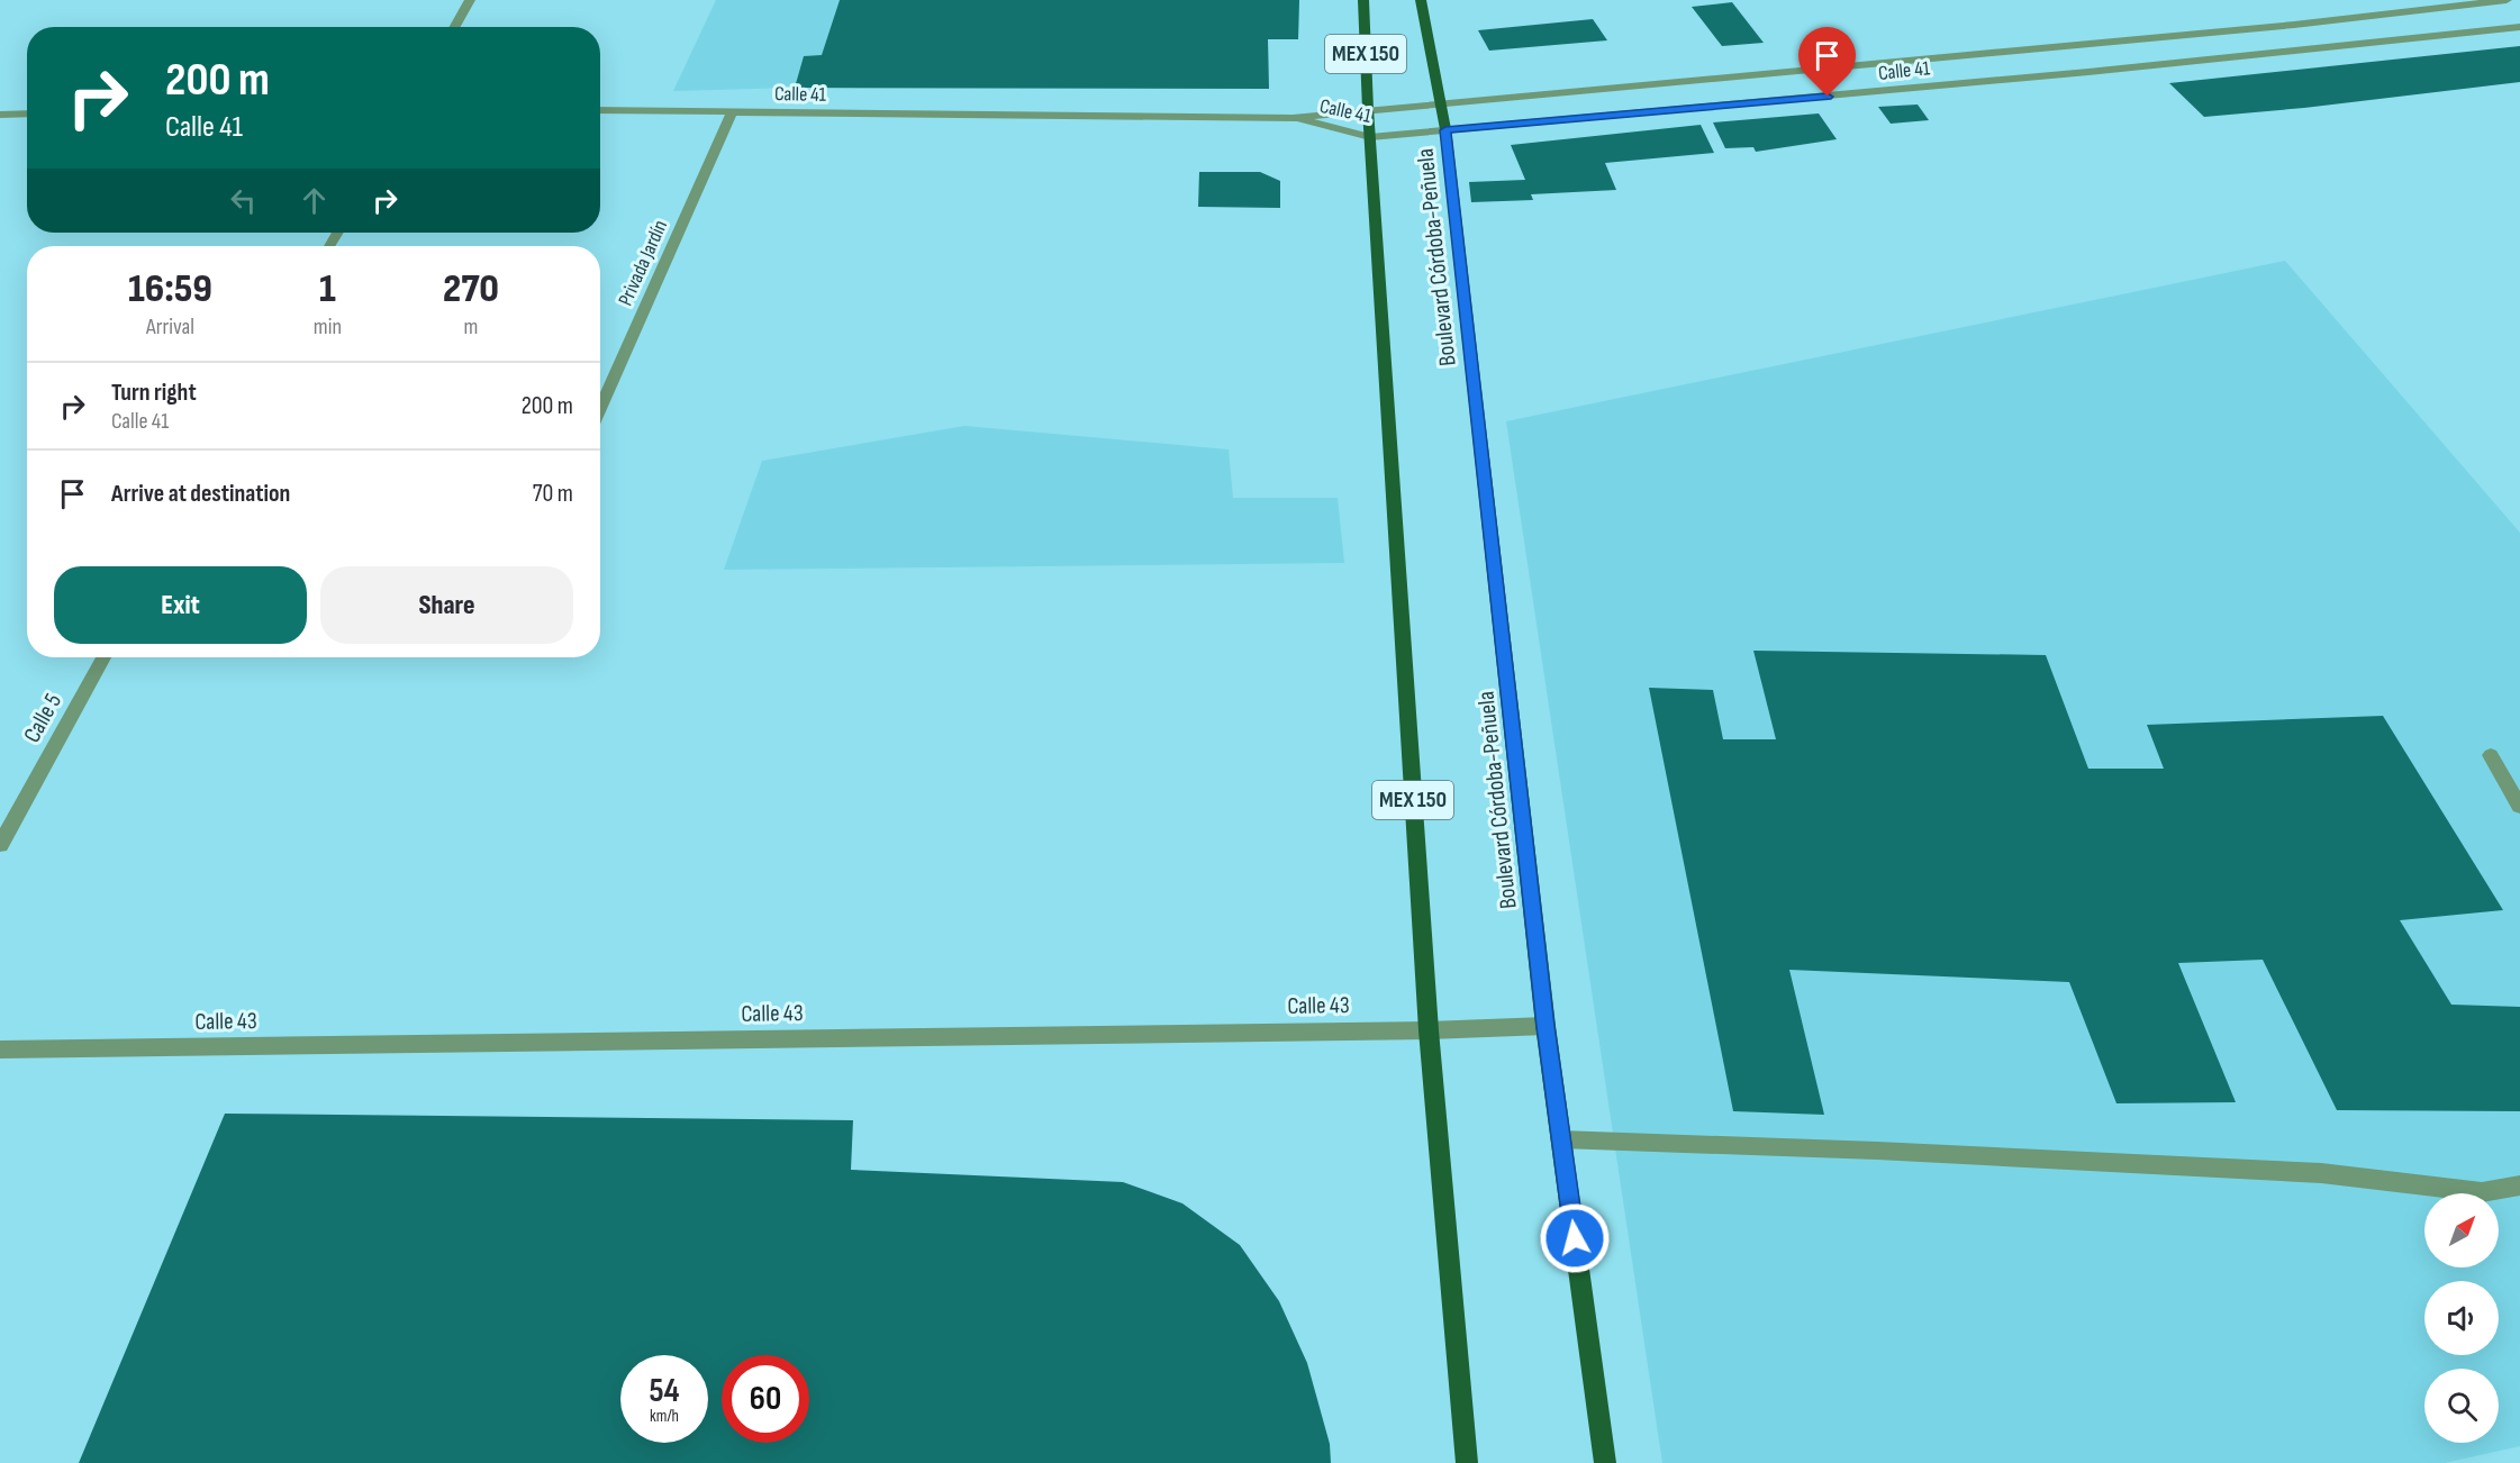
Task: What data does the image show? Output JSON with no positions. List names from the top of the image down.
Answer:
{
  "streets": {
    "main road": ["MEX 150", "Boulevard Córdoba-Peñuela"],
    "street": [
      "Calle 41",
      "Privada Jardín",
      "Calle 5",
      "Calle 43"
    ]
  },
  "crossings": [
    ["MEX 150", "Calle 41"],
    ["MEX 150", "Boulevard Córdoba-Peñuela"],
    ["MEX 150", "Calle 43"],
    ["Calle 41", "Boulevard Córdoba-Peñuela"],
    ["Calle 41", "Privada Jardín"],
    ["Boulevard Córdoba-Peñuela", "Calle 43"]
  ],
  "north": "top right",
  "page": {
    "turn": ["200 m", "Calle 41"],
    "eta": [
      "16:59",
      "Arrival",
      "1",
      "min",
      "270",
      "m"
    ],
    "list": [
      {
        "name": "Turn right",
        "note": "Calle 41",
        "value": "200 m"
      },
      {
        "name": "Arrive at destination",
        "value": "70 m"
      }
    ],
    "buttons": ["Exit", "Share"],
    "speed": "54 km/h",
    "limit": "60"
  }
}
